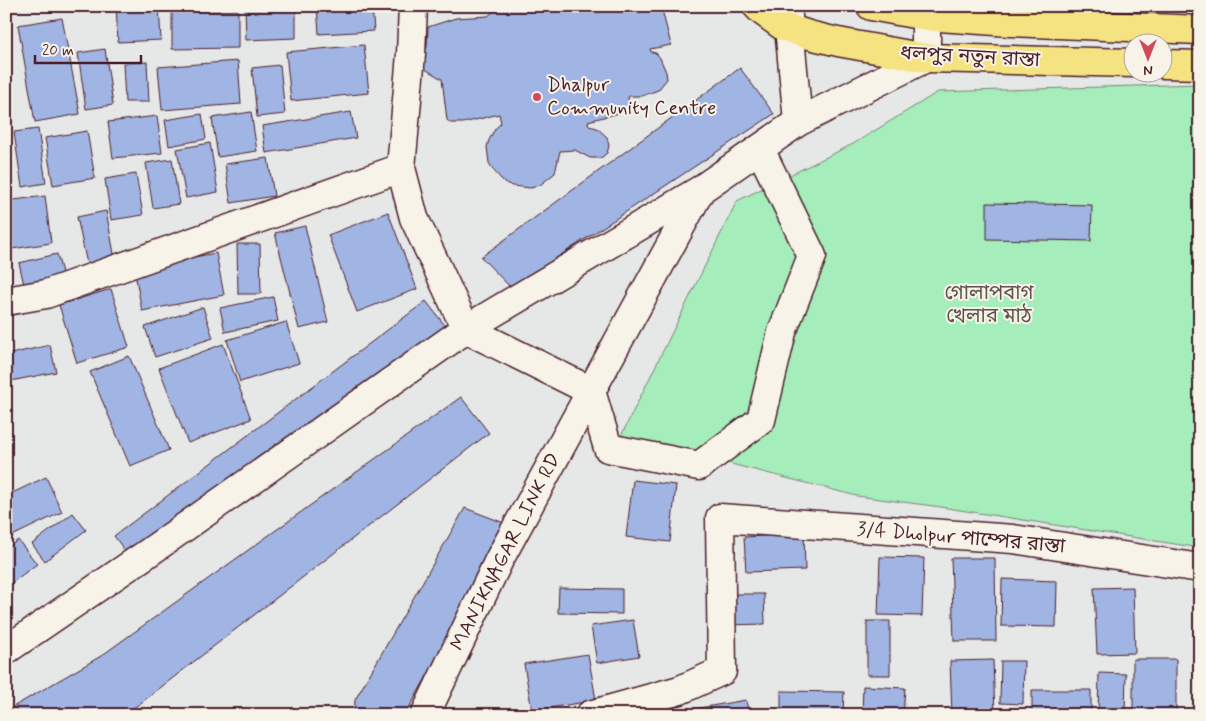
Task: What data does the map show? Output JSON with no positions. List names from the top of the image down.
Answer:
{
  "streets": {
    "main road": ["ধলপুর নতুন রাস্তা"],
    "street": ["3/4 Dholpur পাম্পের রাস্তা", "MANIKNAGAR LINK RD"]
  },
  "parks": ["গোলাপবাগ খেলার মাঠ"],
  "places": ["Dhalpur Community Centre"],
  "scale_bar": "20 m",
  "north": "bottom"
}
